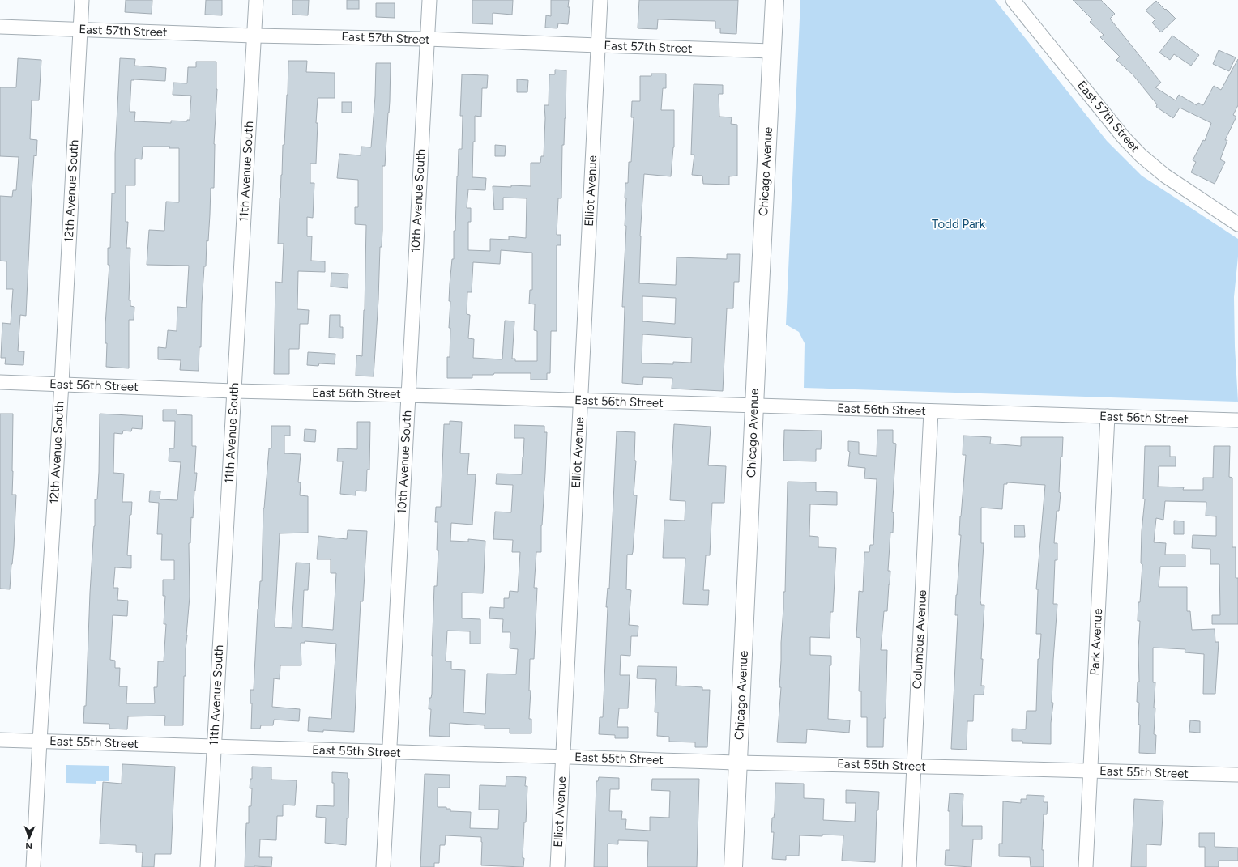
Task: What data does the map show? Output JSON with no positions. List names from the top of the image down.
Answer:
{
  "streets": {
    "street": [
      "East 57th Street",
      "11th Avenue South",
      "Chicago Avenue",
      "12th Avenue South",
      "Elliot Avenue",
      "10th Avenue South",
      "East 56th Street",
      "Columbus Avenue",
      "Park Avenue",
      "East 55th Street"
    ]
  },
  "crossings": [
    ["East 57th Street", "11th Avenue South"],
    ["East 57th Street", "Chicago Avenue"],
    ["East 57th Street", "12th Avenue South"],
    ["East 57th Street", "Elliot Avenue"],
    ["East 57th Street", "10th Avenue South"],
    ["11th Avenue South", "East 56th Street"],
    ["11th Avenue South", "East 55th Street"],
    ["Chicago Avenue", "East 56th Street"],
    ["Chicago Avenue", "East 55th Street"],
    ["12th Avenue South", "East 56th Street"],
    ["12th Avenue South", "East 55th Street"],
    ["Elliot Avenue", "East 56th Street"],
    ["Elliot Avenue", "East 55th Street"],
    ["10th Avenue South", "East 56th Street"],
    ["10th Avenue South", "East 55th Street"],
    ["East 56th Street", "Columbus Avenue"],
    ["East 56th Street", "Park Avenue"],
    ["Columbus Avenue", "East 55th Street"],
    ["Park Avenue", "East 55th Street"]
  ],
  "parks": ["Todd Park"],
  "north": "bottom"
}
